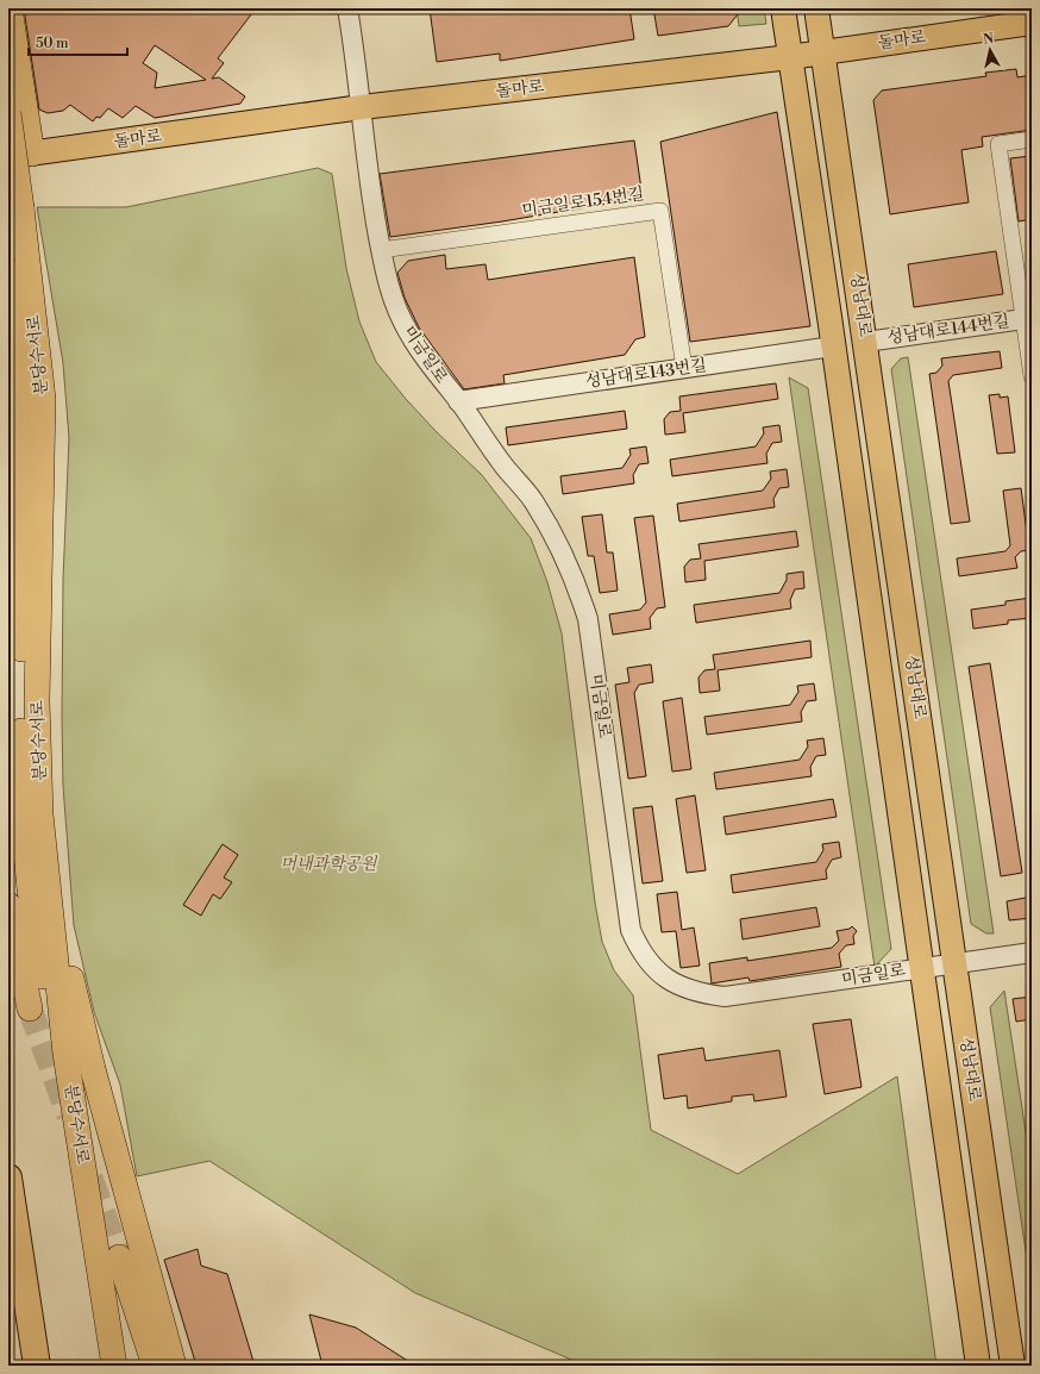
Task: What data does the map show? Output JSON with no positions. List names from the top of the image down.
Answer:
{
  "streets": {
    "highway": ["분당수서로"],
    "main road": ["돌마로", "성남대로"],
    "street": [
      "미금일로154번길",
      "성남대로144번길",
      "미금일로",
      "성남대로143번길"
    ]
  },
  "crossings": [
    ["돌마로", "성남대로"],
    ["돌마로", "미금일로"],
    ["미금일로154번길", "미금일로"],
    ["미금일로154번길", "성남대로143번길"],
    ["성남대로", "성남대로144번길"],
    ["성남대로", "미금일로"],
    ["성남대로", "성남대로143번길"],
    ["미금일로", "성남대로143번길"]
  ],
  "parks": ["머내과학공원"],
  "scale_bar": "50 m",
  "north": "top"
}
